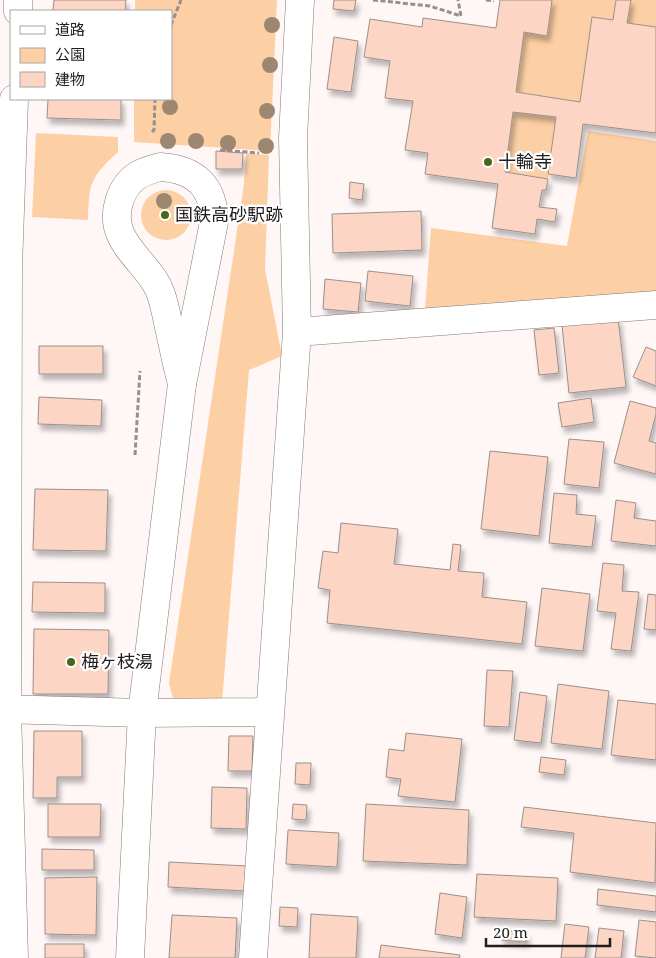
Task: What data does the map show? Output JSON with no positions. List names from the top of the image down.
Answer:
{
  "places": ["十輪寺", "国鉄高砂駅跡", "梅ヶ枝湯"],
  "legend": ["道路", "公園", "建物"],
  "scale_bar": "20 m"
}
